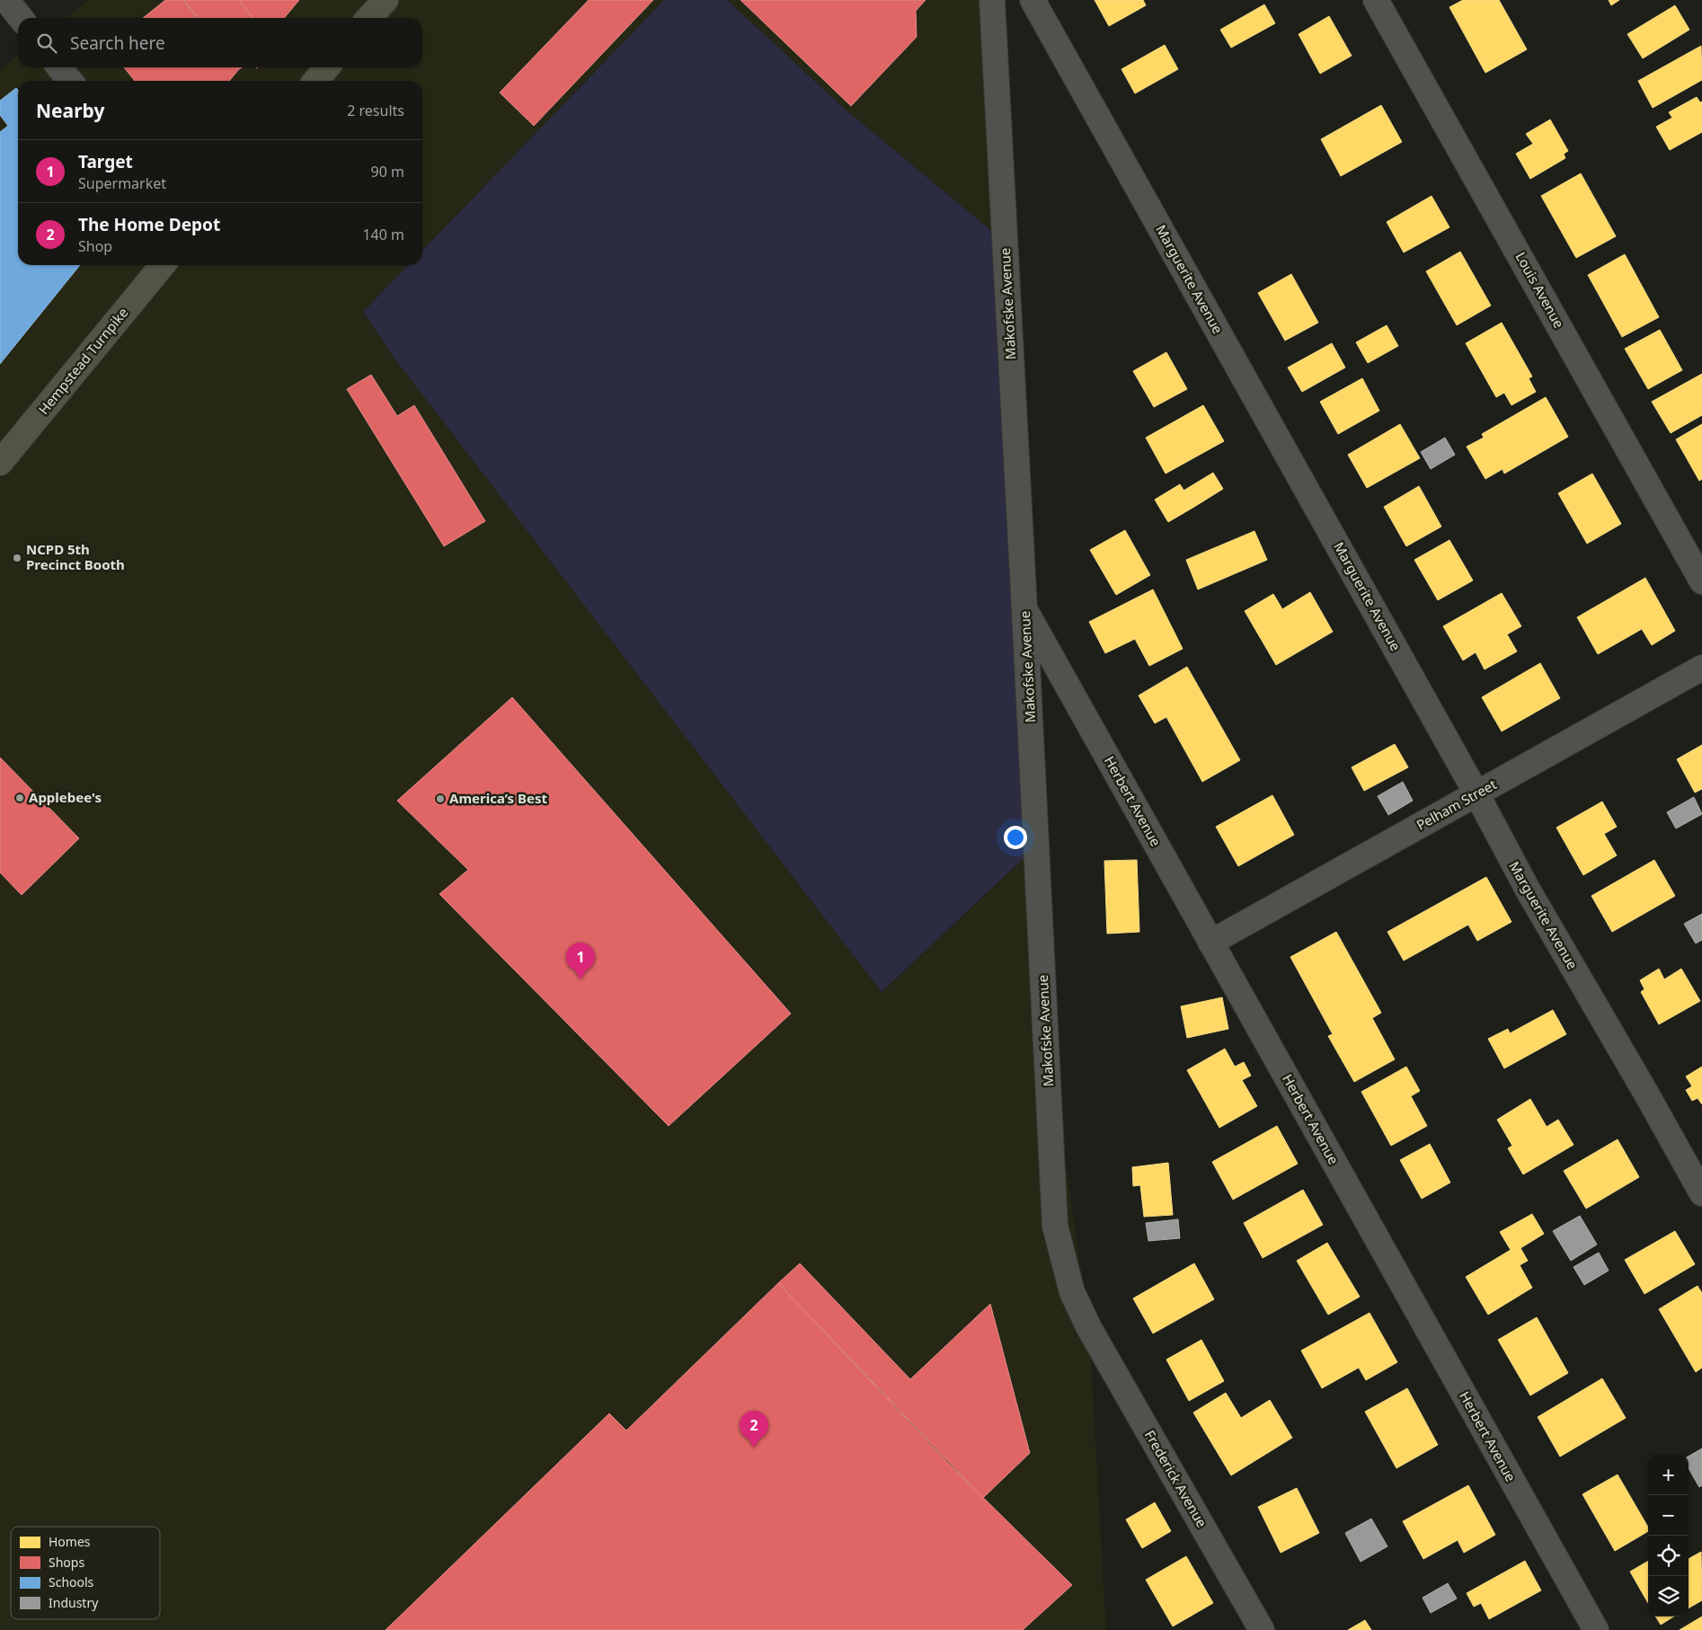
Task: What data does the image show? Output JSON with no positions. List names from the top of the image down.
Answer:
{
  "streets": {
    "main road": ["Hempstead Turnpike"],
    "street": [
      "Marguerite Avenue",
      "Louis Avenue",
      "Makofske Avenue",
      "Herbert Avenue",
      "Pelham Street",
      "Frederick Avenue"
    ]
  },
  "crossings": [
    ["Marguerite Avenue", "Pelham Street"],
    ["Makofske Avenue", "Herbert Avenue"],
    ["Makofske Avenue", "Frederick Avenue"],
    ["Herbert Avenue", "Pelham Street"]
  ],
  "places": ["NCPD 5th Precinct Booth", "Applebee's", "America’s Best"],
  "legend": [
    "Homes",
    "Shops",
    "Schools",
    "Industry"
  ],
  "page": {
    "search": "Search here",
    "heading": ["Nearby", "2 results"],
    "list": [
      {
        "mark": "1",
        "name": "Target",
        "note": "Supermarket",
        "value": "90 m"
      },
      {
        "mark": "2",
        "name": "The Home Depot",
        "note": "Shop",
        "value": "140 m"
      }
    ],
    "pins": ["1", "2"],
    "map_buttons": ["+", "−"]
  }
}
